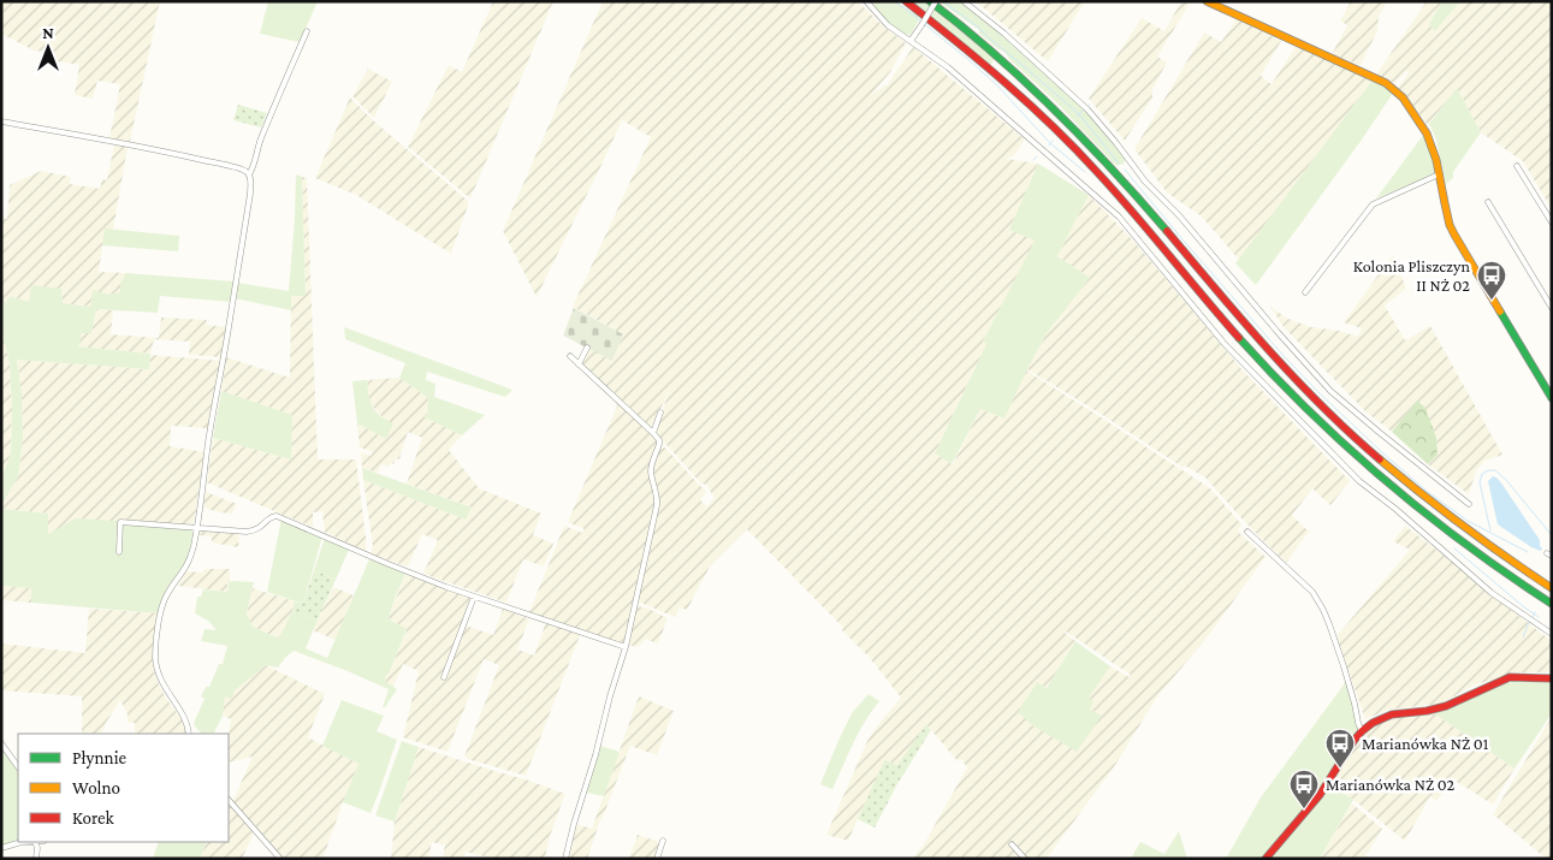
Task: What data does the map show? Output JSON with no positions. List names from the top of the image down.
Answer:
{
  "places": {
    "bus stop": ["Kolonia Pliszczyn II NŻ 02", "Marianówka NŻ 01", "Marianówka NŻ 02"]
  },
  "legend": ["Płynnie", "Wolno", "Korek"],
  "north": "top"
}
